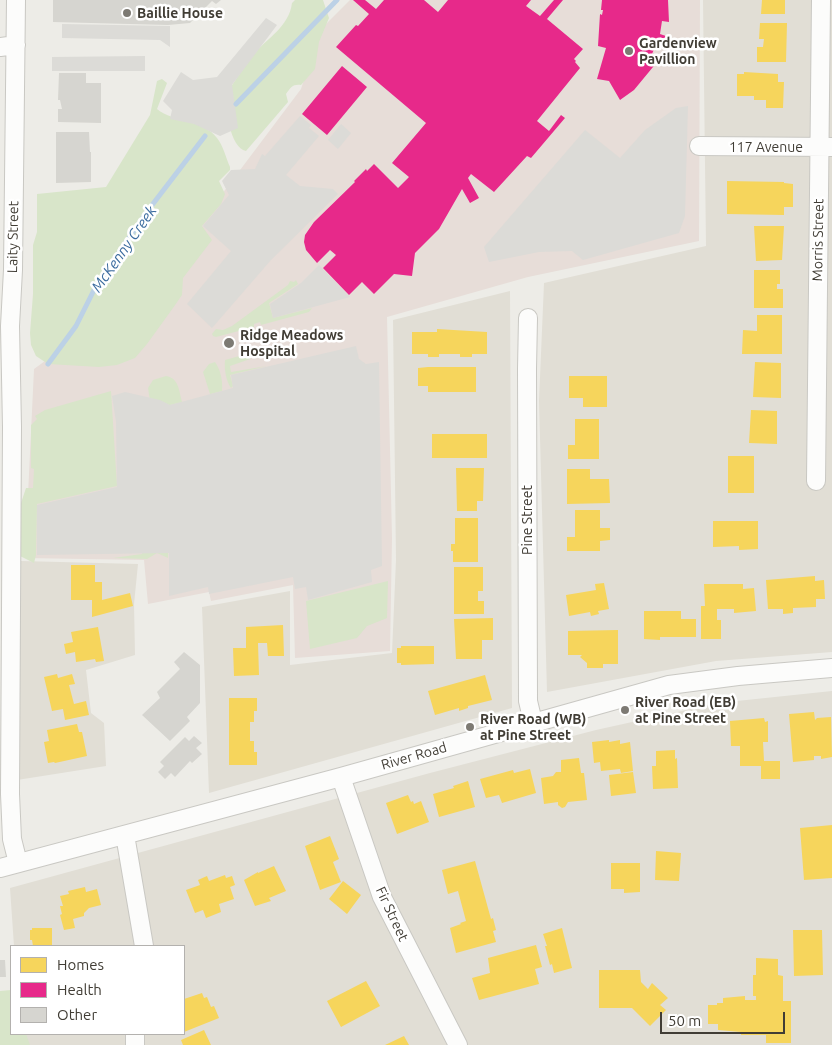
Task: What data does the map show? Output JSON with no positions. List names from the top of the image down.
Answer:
{
  "streets": {
    "street": [
      "117 Avenue",
      "Laity Street",
      "Morris Street",
      "Pine Street",
      "River Road",
      "Fir Street"
    ]
  },
  "crossings": [
    ["117 Avenue", "Morris Street"],
    ["Laity Street", "River Road"],
    ["Pine Street", "River Road"],
    ["River Road", "Fir Street"]
  ],
  "water": ["McKenny Creek"],
  "places": [
    "Baillie House",
    "Gardenview Pavillion",
    "Ridge Meadows Hospital",
    "River Road (EB) at Pine Street",
    "River Road (WB) at Pine Street"
  ],
  "legend": ["Homes", "Health", "Other"],
  "scale_bar": "50 m"
}
